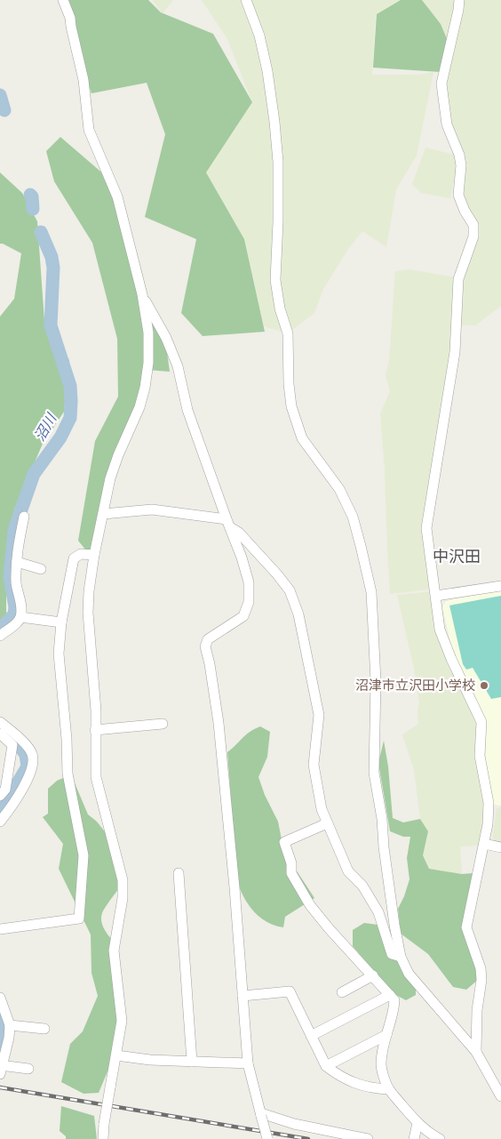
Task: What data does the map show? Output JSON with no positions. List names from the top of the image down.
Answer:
{
  "districts": ["中沢田"],
  "water": ["沼川"],
  "places": ["沼津市立沢田小学校"]
}
